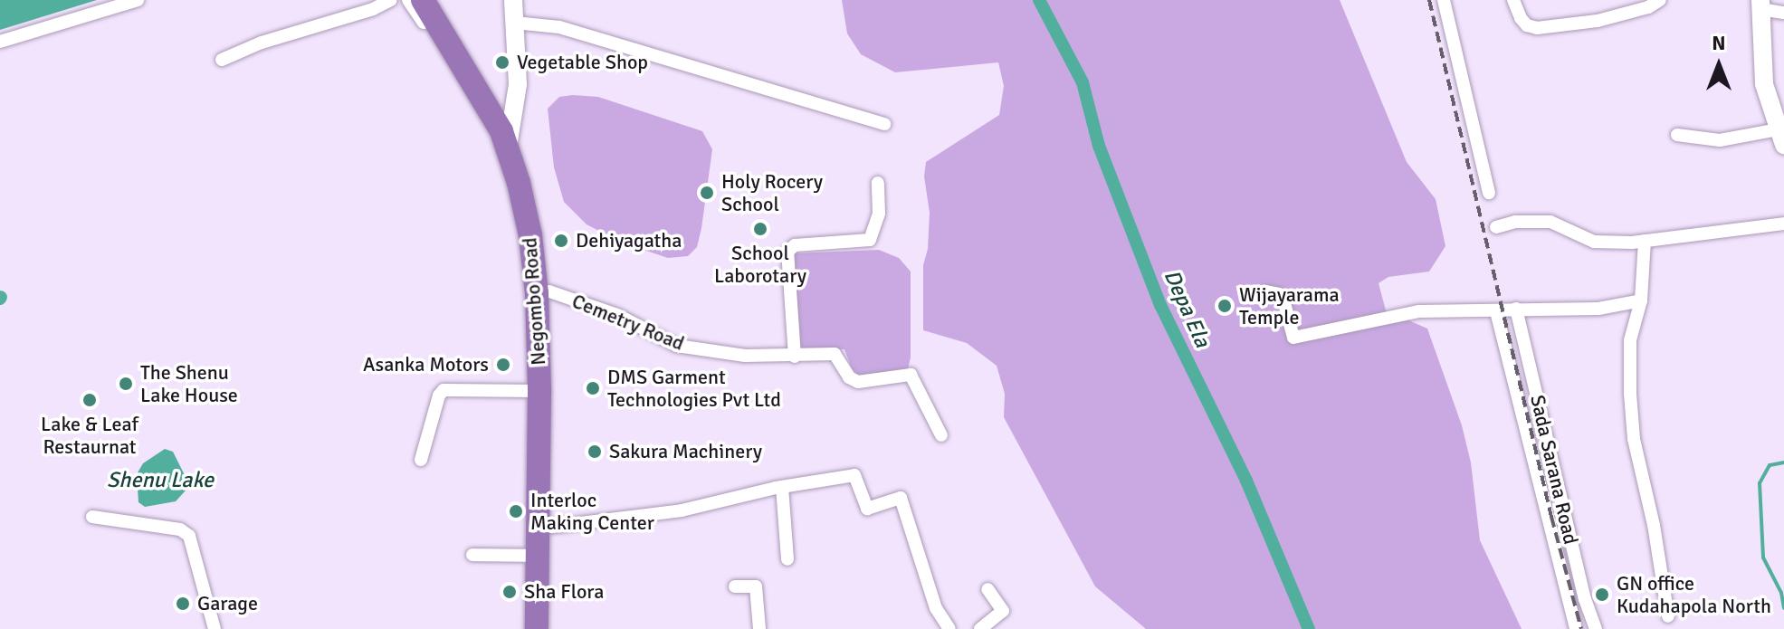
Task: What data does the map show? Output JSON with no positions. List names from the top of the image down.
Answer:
{
  "streets": {
    "highway": ["Negombo Road"],
    "street": ["Cemetry Road", "Sada Sarana Road"]
  },
  "crossings": [
    ["Negombo Road", "Cemetry Road"]
  ],
  "water": ["Depa Ela", "Shenu Lake"],
  "places": [
    "Vegetable Shop",
    "Holy Rocery School",
    "School Laborotary",
    "Dehiyagatha",
    "Wijayarama Temple",
    "Asanka Motors",
    "The Shenu Lake House",
    "DMS Garment Technologies Pvt Ltd",
    "Lake & Leaf Restaurnat",
    "Sakura Machinery",
    "Interloc Making Center",
    "Sha Flora",
    "GN office Kudahapola North",
    "Garage"
  ],
  "north": "top"
}
